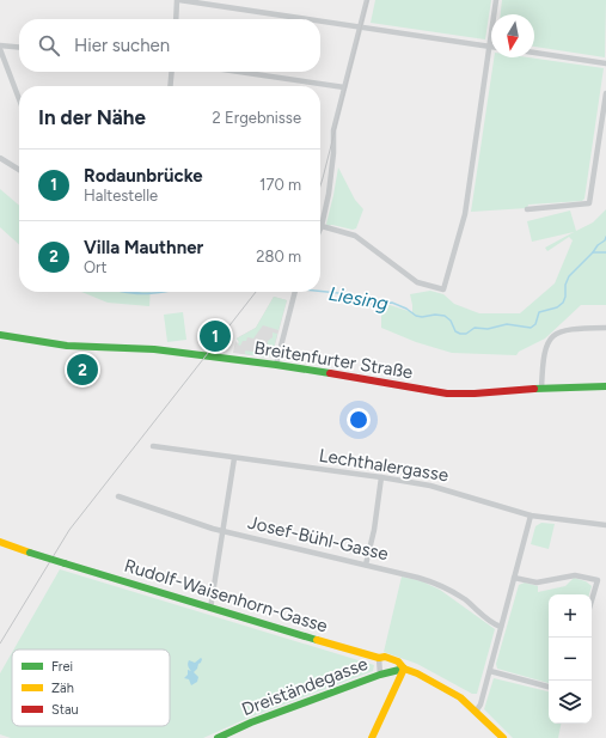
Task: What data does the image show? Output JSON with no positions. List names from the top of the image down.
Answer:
{
  "streets": {
    "street": [
      "Breitenfurter Straße",
      "Lechthalergasse",
      "Josef-Bühl-Gasse",
      "Rudolf-Waisenhorn-Gasse",
      "Dreiständegasse"
    ]
  },
  "crossings": [
    ["Rudolf-Waisenhorn-Gasse", "Dreiständegasse"]
  ],
  "water": ["Liesing"],
  "legend": ["Frei", "Zäh", "Stau"],
  "north": "bottom",
  "page": {
    "search": "Hier suchen",
    "heading": ["In der Nähe", "2 Ergebnisse"],
    "list": [
      {
        "mark": "1",
        "name": "Rodaunbrücke",
        "note": "Haltestelle",
        "value": "170 m"
      },
      {
        "mark": "2",
        "name": "Villa Mauthner",
        "note": "Ort",
        "value": "280 m"
      }
    ],
    "pins": ["1", "2"],
    "map_buttons": ["+", "−"]
  }
}
